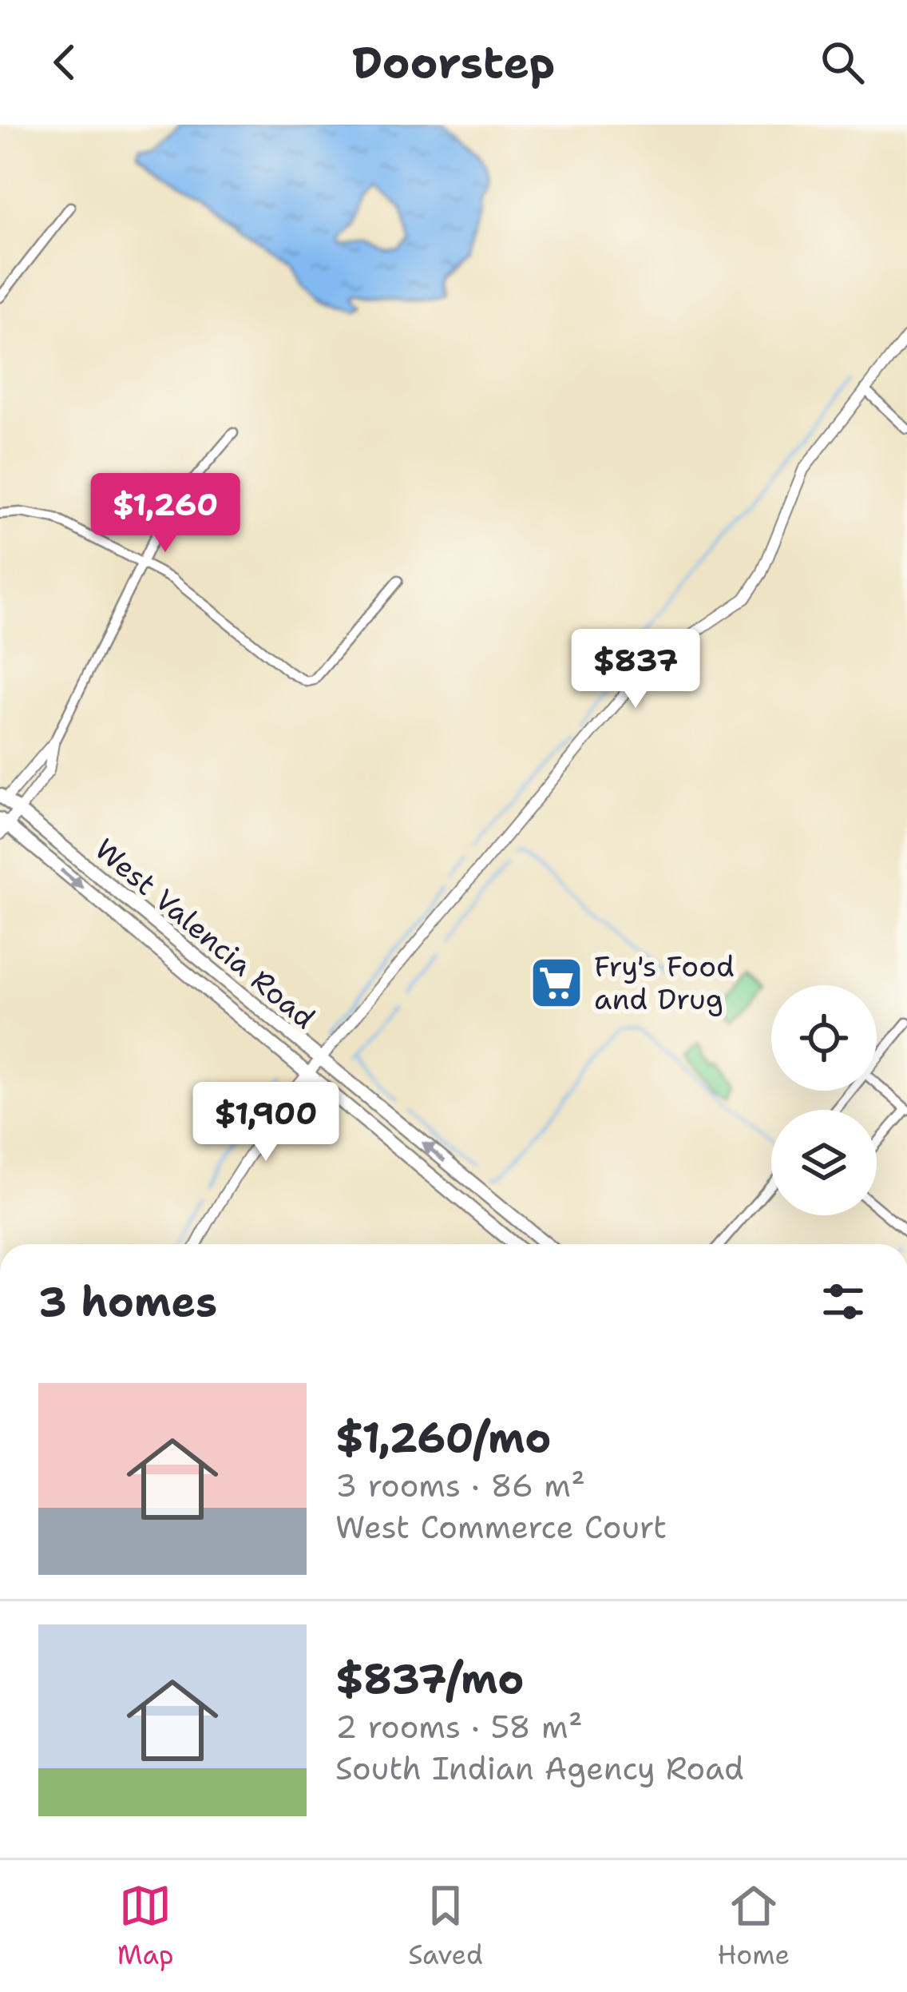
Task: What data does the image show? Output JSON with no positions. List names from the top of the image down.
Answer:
{
  "streets": {
    "main road": ["West Valencia Road"]
  },
  "places": {
    "supermarket": ["Fry's Food and Drug"]
  },
  "page": {
    "header": "Doorstep",
    "price": ["$1,260", "$837", "$1,900"],
    "heading": "3 homes",
    "list": [
      {
        "name": "$1,260/mo",
        "note": "3 rooms · 86 m² · West Commerce Court"
      },
      {
        "name": "$837/mo",
        "note": "2 rooms · 58 m² · South Indian Agency Road"
      }
    ],
    "tabs": ["Map", "Saved", "Home"]
  }
}
